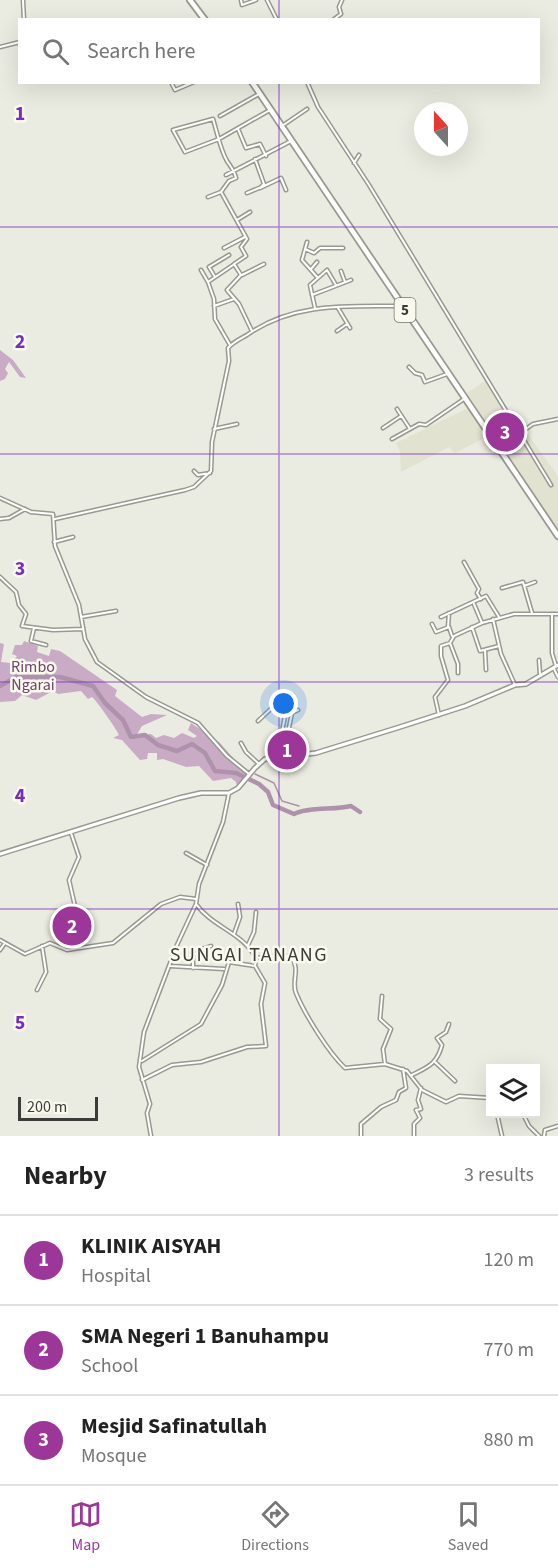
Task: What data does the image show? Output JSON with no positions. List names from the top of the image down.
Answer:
{
  "streets": {
    "highway": ["5"]
  },
  "districts": ["SUNGAI TANANG"],
  "parks": ["Rimbo Ngarai"],
  "scale_bar": "200 m",
  "north": "top",
  "page": {
    "search": "Search here",
    "pins": ["3", "1", "2"],
    "scale": "200 m",
    "heading": ["Nearby", "3 results"],
    "list": [
      {
        "mark": "1",
        "name": "KLINIK AISYAH",
        "note": "Hospital",
        "value": "120 m"
      },
      {
        "mark": "2",
        "name": "SMA Negeri 1 Banuhampu",
        "note": "School",
        "value": "770 m"
      },
      {
        "mark": "3",
        "name": "Mesjid Safinatullah",
        "note": "Mosque",
        "value": "880 m"
      }
    ],
    "nav": ["Map", "Directions", "Saved"]
  },
  "grid": {
    "rows": [
      "1",
      "2",
      "3",
      "4",
      "5"
    ]
  }
}
